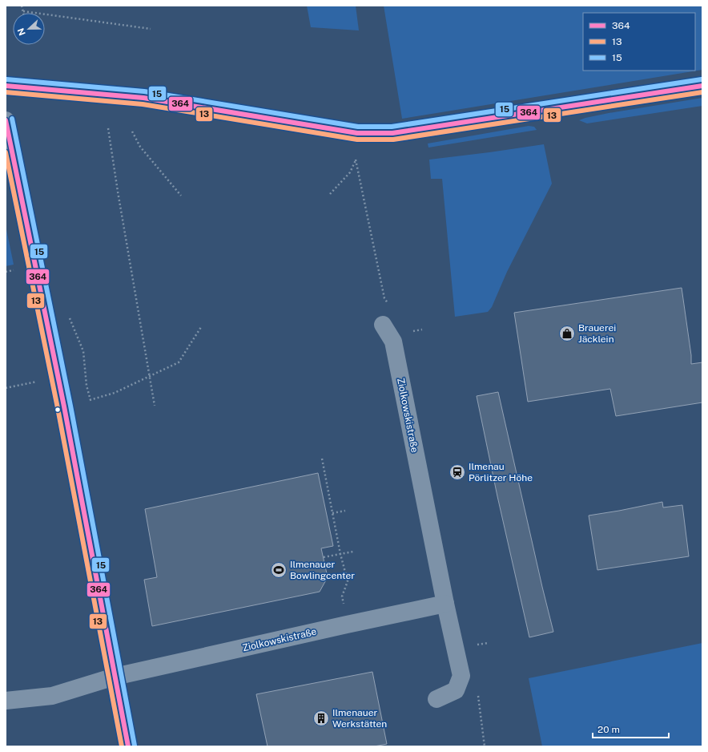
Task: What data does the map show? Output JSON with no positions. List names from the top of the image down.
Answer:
{
  "streets": {
    "street": ["Ziolkowskistraße"]
  },
  "places": {
    "shop": ["Brauerei Jäcklein"],
    "station": ["Ilmenau Pörlitzer Höhe"],
    "sports": ["Ilmenauer Bowlingcenter"],
    "building": ["Ilmenauer Werkstätten"]
  },
  "lines": ["transit line 15", "transit line 364", "transit line 13"],
  "legend": ["364", "13", "15"],
  "scale_bar": "20 m",
  "north": "left"
}
